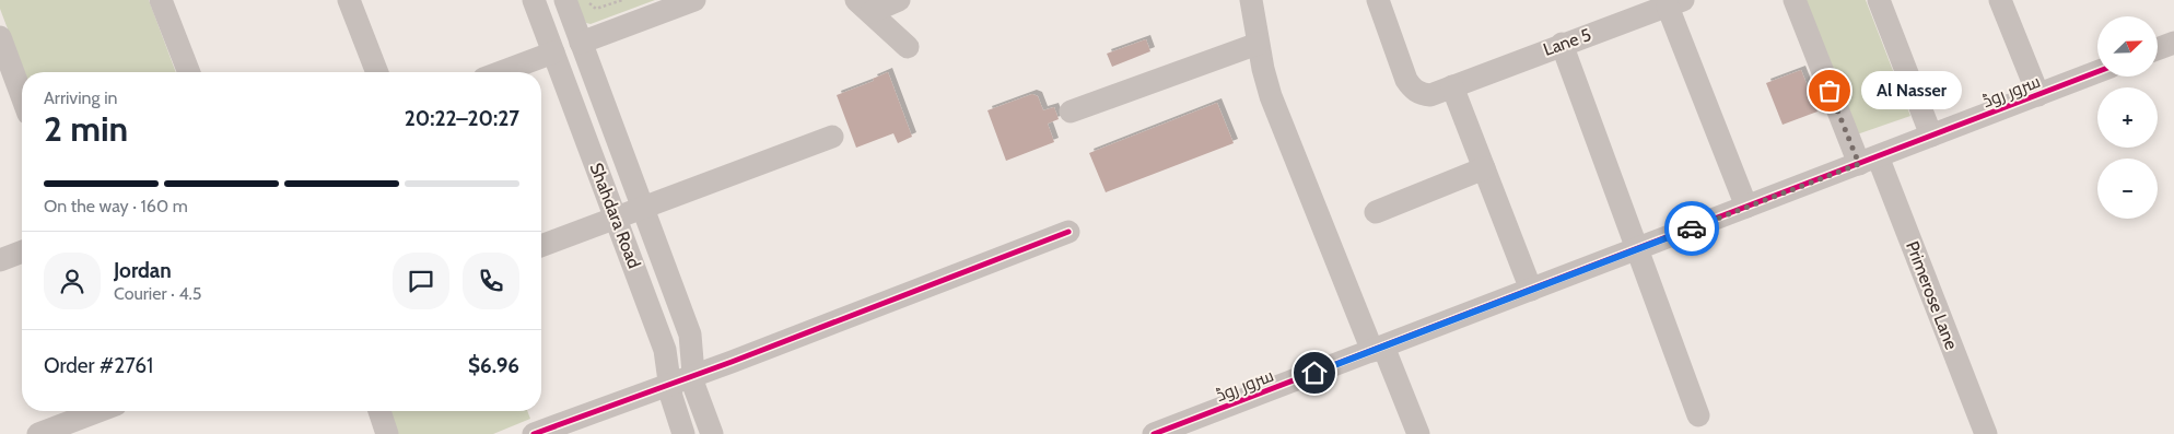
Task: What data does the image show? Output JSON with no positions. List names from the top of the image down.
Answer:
{
  "streets": {
    "street": [
      "Lane 5",
      "سرور روڈ",
      "Shahdara Road",
      "Primerose Lane"
    ]
  },
  "crossings": [
    ["سرور روڈ", "Primerose Lane"]
  ],
  "places": ["Al Nasser"],
  "north": "top right",
  "page": {
    "map_buttons": ["+", "−"],
    "bubble": "Al Nasser",
    "heading": ["2 min", "Arriving in", "20:22–20:27"],
    "panel": [
      "Jordan",
      "Courier · 4.5",
      "Order #2761",
      "$6.96"
    ],
    "bar": "On the way · 160 m"
  }
}
